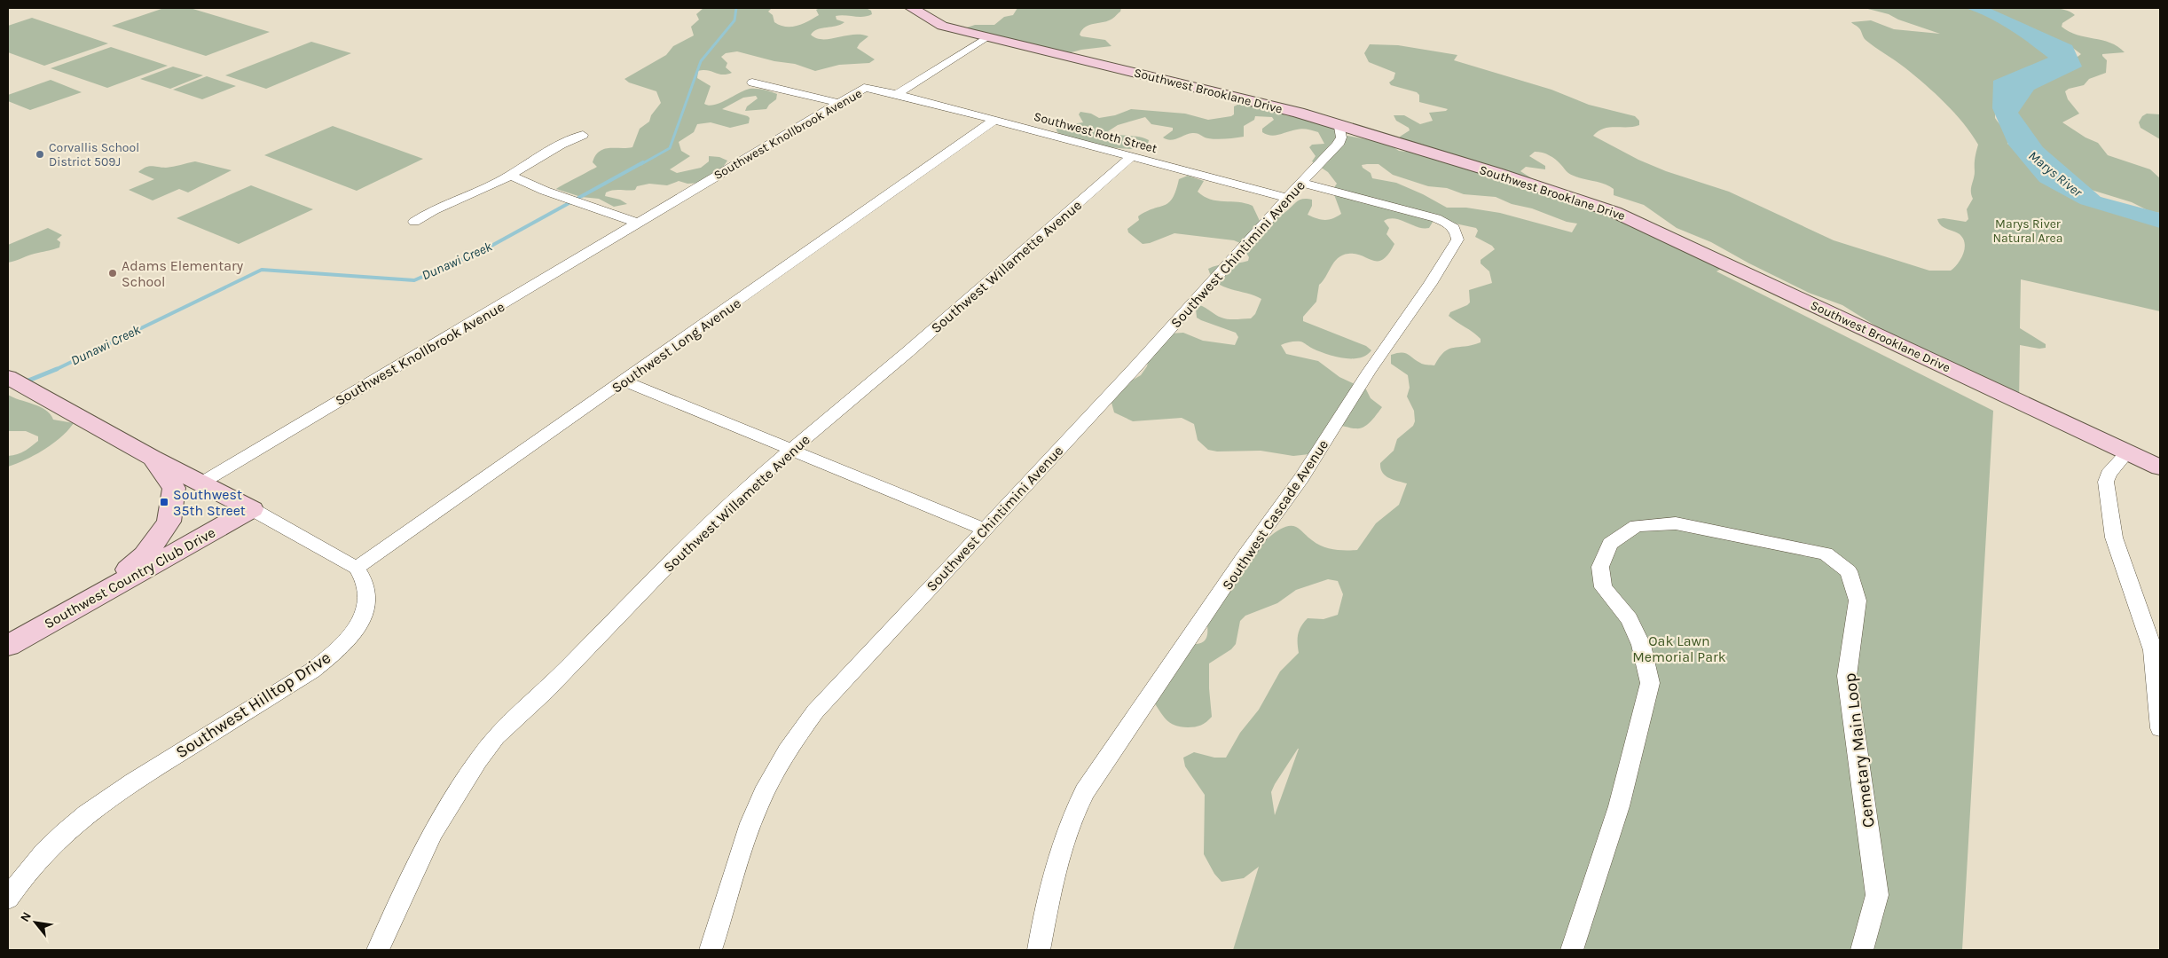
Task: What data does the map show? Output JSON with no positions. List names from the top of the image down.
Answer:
{
  "streets": {
    "street": [
      "Southwest Brooklane Drive",
      "Southwest Roth Street",
      "Southwest Knollbrook Avenue",
      "Southwest Chintimini Avenue",
      "Southwest Willamette Avenue",
      "Southwest Long Avenue",
      "Southwest Cascade Avenue",
      "Southwest Country Club Drive",
      "Southwest Hilltop Drive",
      "Cemetary Main Loop"
    ]
  },
  "crossings": [
    ["Southwest Brooklane Drive", "Southwest Chintimini Avenue"],
    ["Southwest Roth Street", "Southwest Knollbrook Avenue"],
    ["Southwest Roth Street", "Southwest Chintimini Avenue"],
    ["Southwest Roth Street", "Southwest Willamette Avenue"],
    ["Southwest Roth Street", "Southwest Long Avenue"],
    ["Southwest Chintimini Avenue", "Southwest Cascade Avenue"],
    ["Southwest Long Avenue", "Southwest Hilltop Drive"],
    ["Southwest Country Club Drive", "Southwest Hilltop Drive"]
  ],
  "water": ["Marys River", "Dunawi Creek"],
  "parks": ["Marys River Natural Area", "Oak Lawn Memorial Park"],
  "places": {
    "other": ["Corvallis School District 509J", "Adams Elementary School"],
    "transit": ["Southwest 35th Street"]
  },
  "north": "top left"
}
